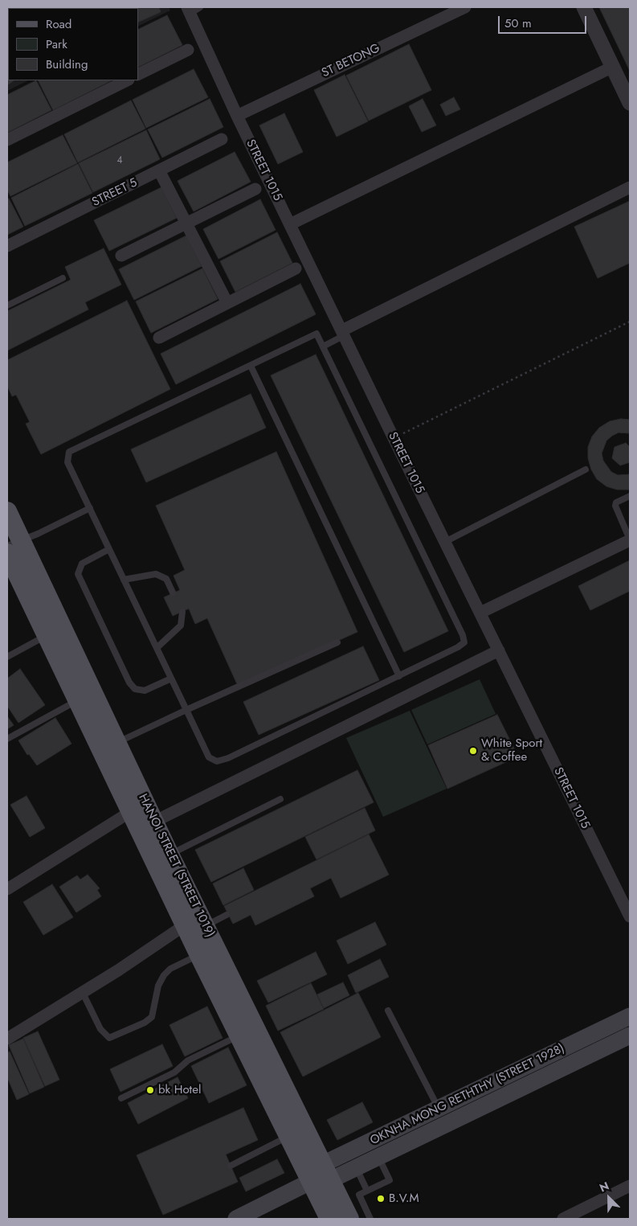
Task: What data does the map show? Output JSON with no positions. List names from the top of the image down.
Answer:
{
  "streets": {
    "main road": ["HANOI STREET (STREET 1019)", "OKNHA MONG RETHTHY (STREET 1928)"],
    "street": ["ST BETONG", "STREET 1015", "STREET 5"]
  },
  "crossings": [
    ["ST BETONG", "STREET 1015"],
    ["HANOI STREET (STREET 1019)", "OKNHA MONG RETHTHY (STREET 1928)"]
  ],
  "places": ["White Sport & Coffee", "bk Hotel", "B.V.M"],
  "house_numbers": ["4"],
  "legend": ["Road", "Park", "Building"],
  "scale_bar": "50 m",
  "north": "top left"
}
